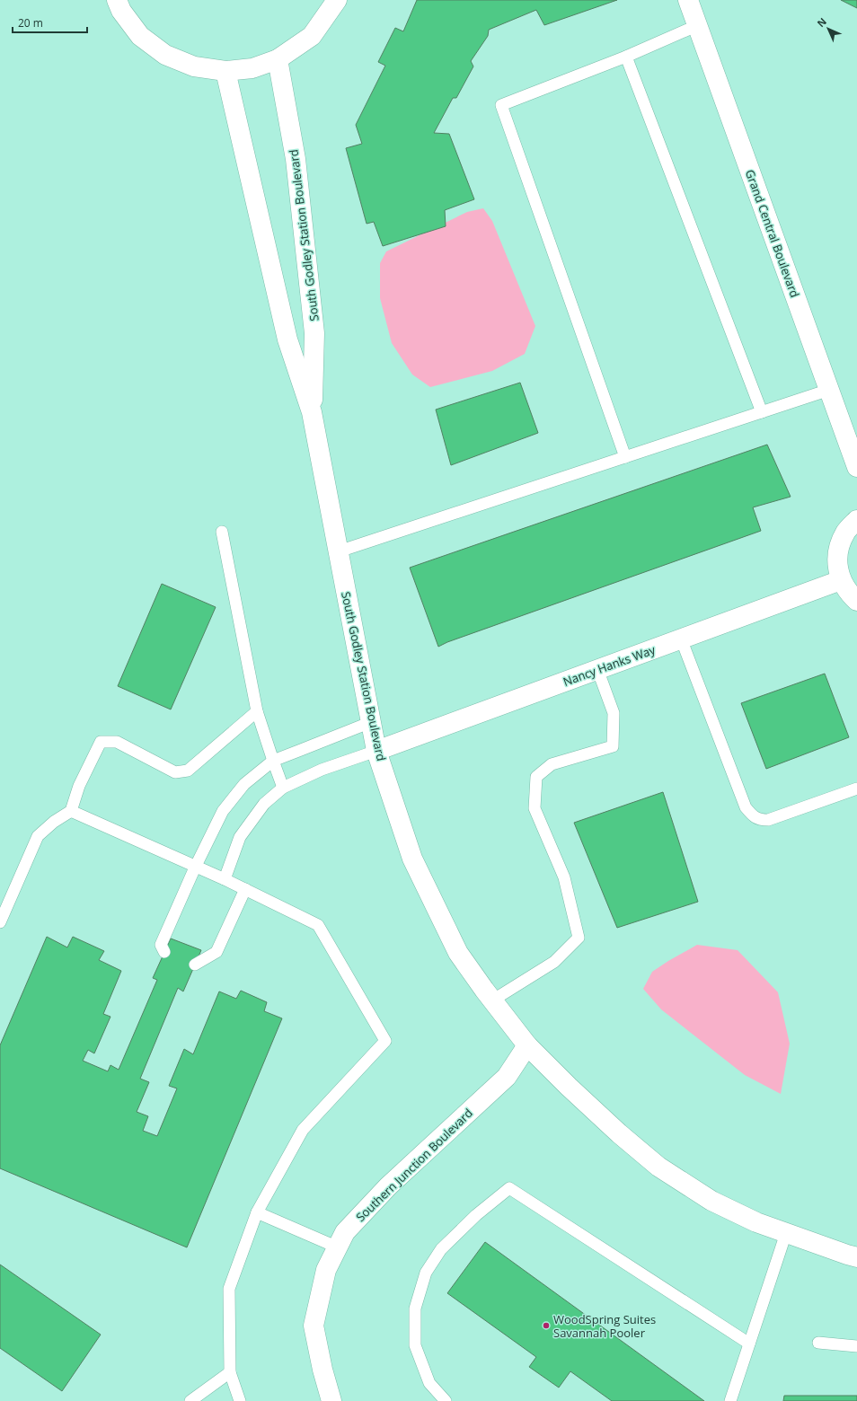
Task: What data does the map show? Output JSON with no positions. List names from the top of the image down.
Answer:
{
  "streets": {
    "street": [
      "Grand Central Boulevard",
      "South Godley Station Boulevard",
      "Nancy Hanks Way",
      "Southern Junction Boulevard"
    ]
  },
  "crossings": [
    ["South Godley Station Boulevard", "Nancy Hanks Way"],
    ["South Godley Station Boulevard", "Southern Junction Boulevard"]
  ],
  "places": ["WoodSpring Suites Savannah Pooler"],
  "scale_bar": "20 m",
  "north": "top left"
}
